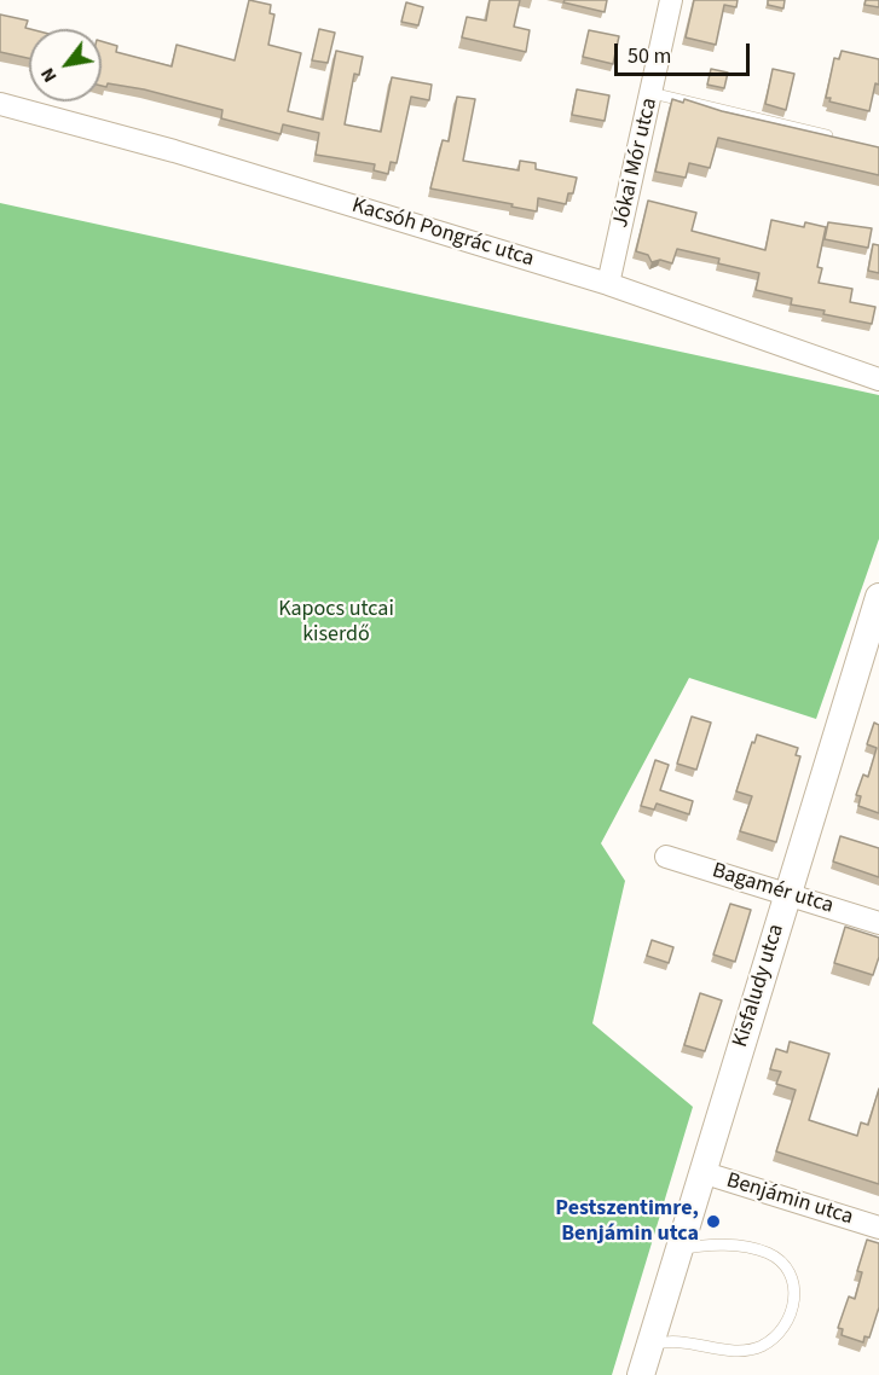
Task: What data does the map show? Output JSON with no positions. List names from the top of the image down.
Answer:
{
  "streets": {
    "street": [
      "Jókai Mór utca",
      "Kacsóh Pongrác utca",
      "Bagamér utca",
      "Kisfaludy utca",
      "Benjámin utca"
    ]
  },
  "crossings": [
    ["Jókai Mór utca", "Kacsóh Pongrác utca"],
    ["Bagamér utca", "Kisfaludy utca"],
    ["Kisfaludy utca", "Benjámin utca"]
  ],
  "parks": ["Kapocs utcai kiserdő"],
  "places": ["Pestszentimre, Benjámin utca"],
  "scale_bar": "50 m",
  "north": "bottom left"
}
